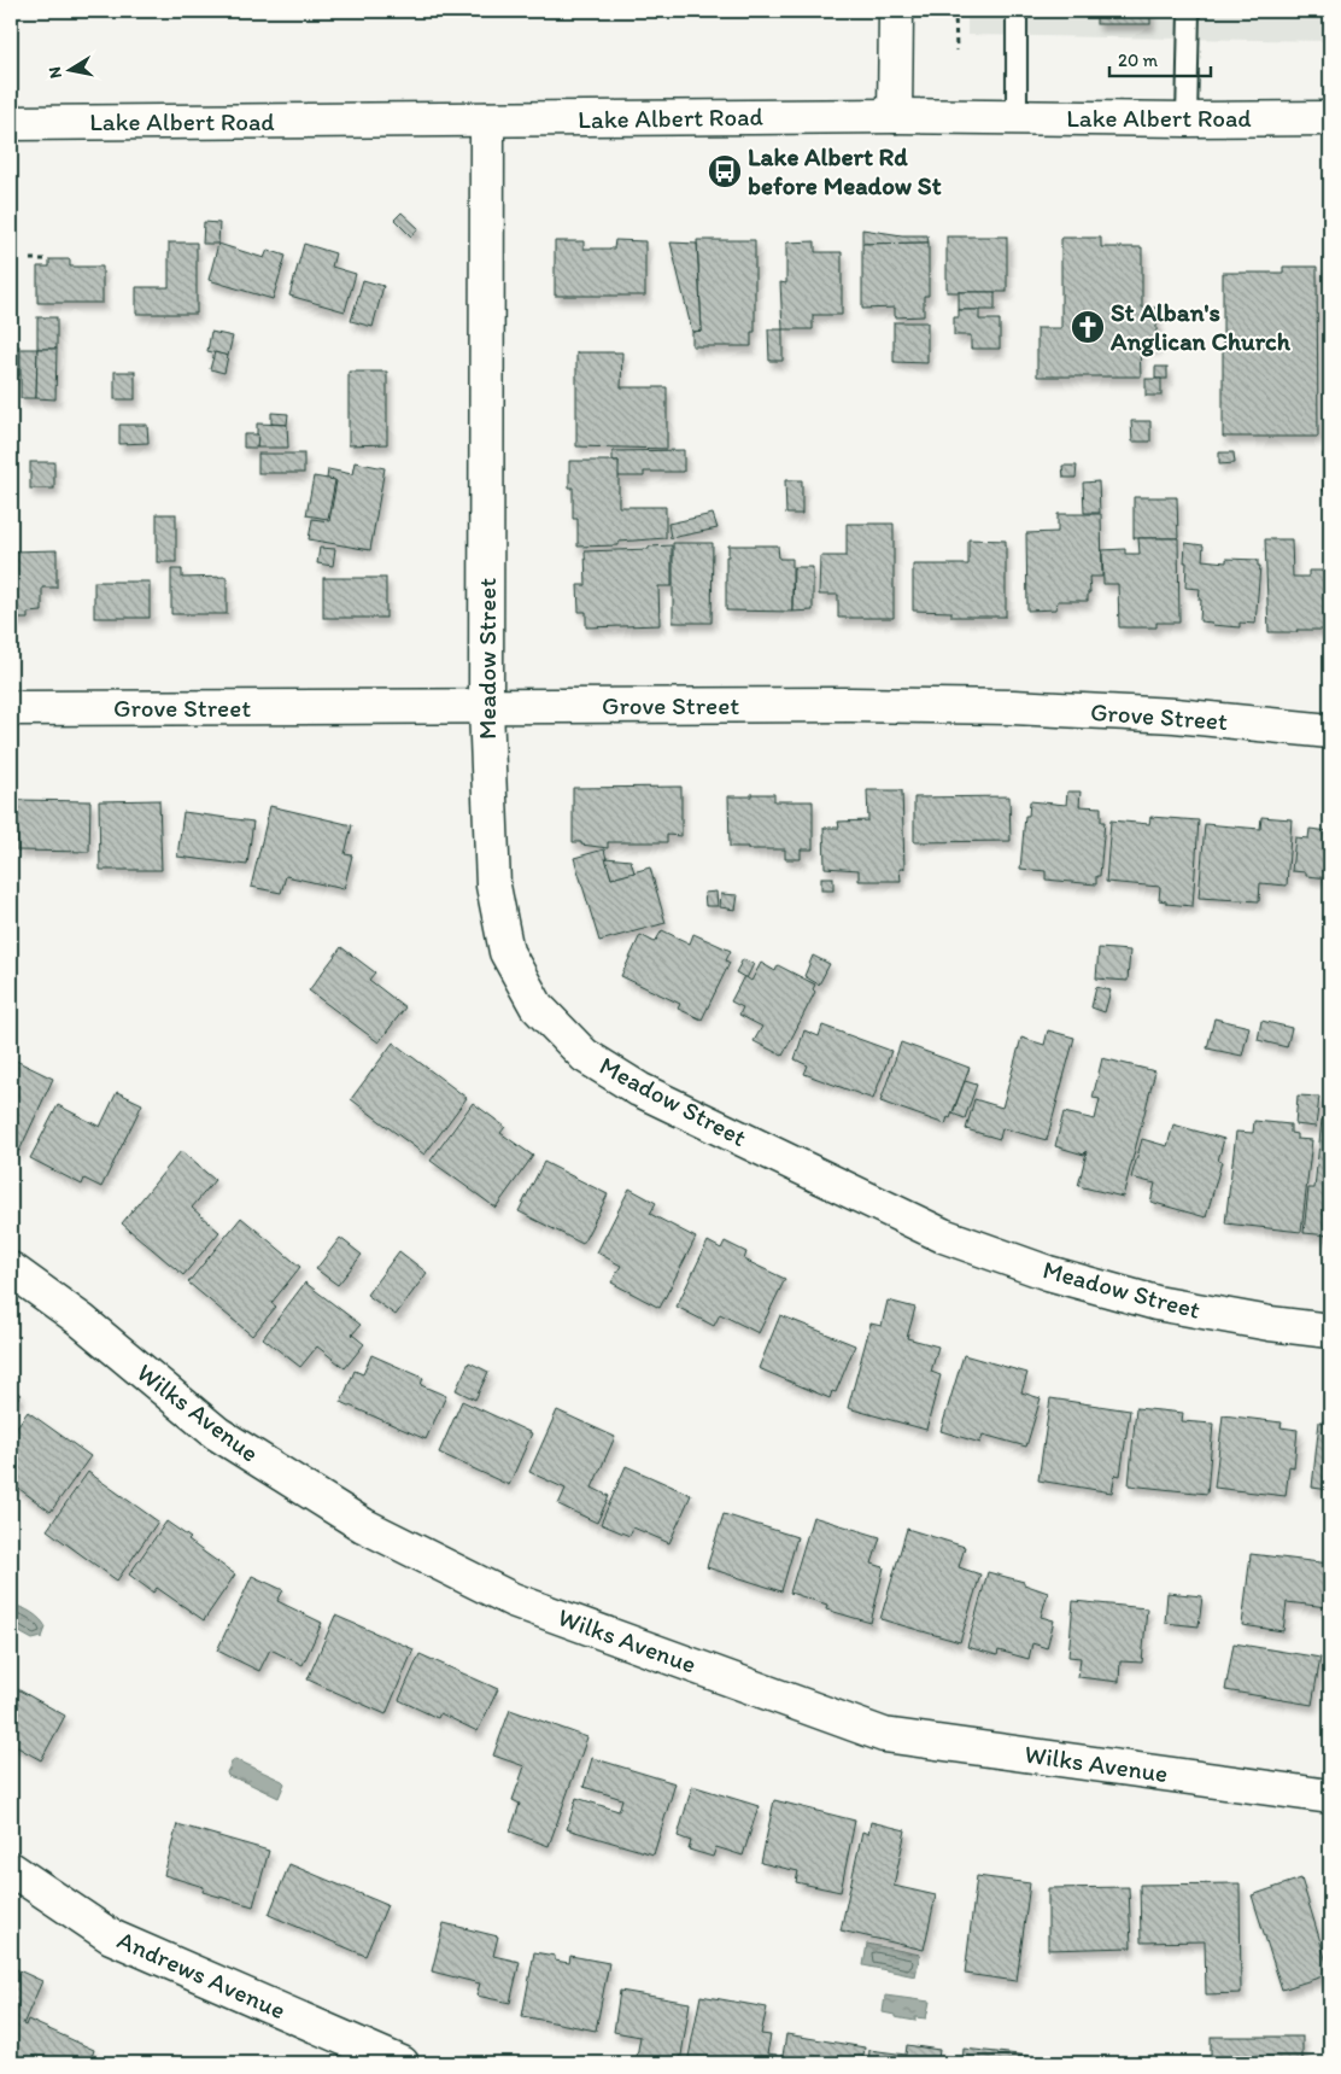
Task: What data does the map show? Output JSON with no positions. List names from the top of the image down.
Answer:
{
  "streets": {
    "street": [
      "Lake Albert Road",
      "Meadow Street",
      "Grove Street",
      "Wilks Avenue",
      "Andrews Avenue"
    ]
  },
  "crossings": [
    ["Lake Albert Road", "Meadow Street"],
    ["Meadow Street", "Grove Street"]
  ],
  "places": {
    "bus stop": ["Lake Albert Rd before Meadow St"],
    "church": ["St Alban's Anglican Church"]
  },
  "scale_bar": "20 m",
  "north": "left"
}
